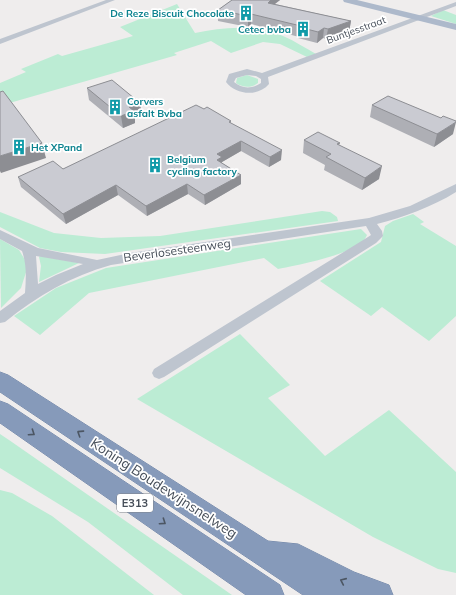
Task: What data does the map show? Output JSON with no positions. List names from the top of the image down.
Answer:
{
  "streets": {
    "highway": ["Koning Boudewijnsnelweg", "E313"],
    "street": ["Buntjesstraat", "Beverlosesteenweg"]
  },
  "places": {
    "building": [
      "De Reze Biscuit Chocolate",
      "Cetec bvba",
      "Corvers asfalt Bvba",
      "Het XPand",
      "Belgium cycling factory"
    ]
  }
}
